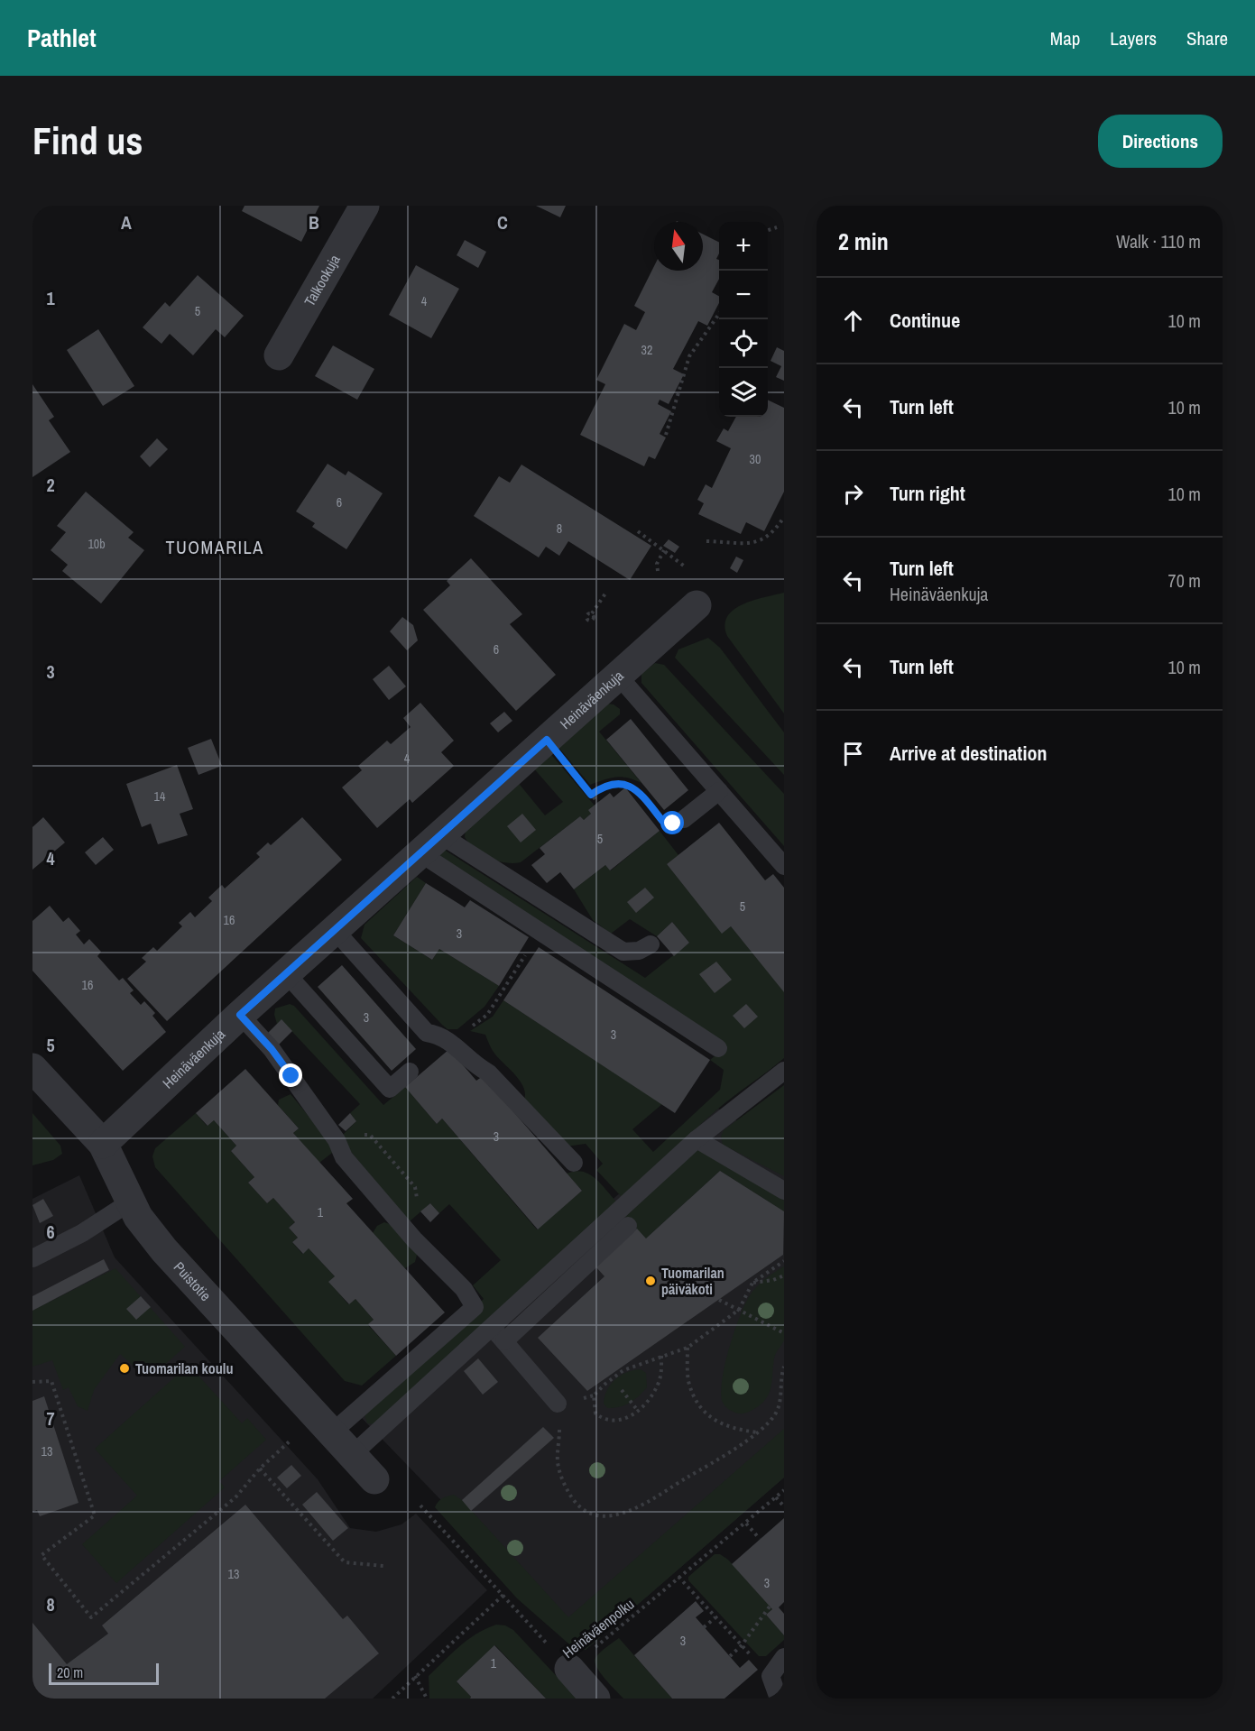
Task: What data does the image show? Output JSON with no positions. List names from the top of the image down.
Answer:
{
  "streets": {
    "street": ["Talkookuja", "Heinäväenkuja", "Puistotie"],
    "path": ["Heinäväenpolku"]
  },
  "crossings": [
    ["Heinäväenkuja", "Puistotie"]
  ],
  "districts": ["TUOMARILA"],
  "places": ["Tuomarilan päiväkoti", "Tuomarilan koulu"],
  "house_numbers": [
    "4",
    "5",
    "32",
    "30",
    "6",
    "8",
    "10b",
    "6",
    "4",
    "14",
    "5",
    "5",
    "16",
    "3",
    "16",
    "3",
    "3",
    "3",
    "1",
    "13",
    "13",
    "3",
    "3",
    "1"
  ],
  "scale_bar": "20 m",
  "north": "top",
  "page": {
    "header": "Pathlet",
    "nav": ["Map", "Layers", "Share"],
    "buttons": "Directions",
    "title": "Find us",
    "heading": ["2 min", "Walk · 110 m"],
    "map_buttons": ["+", "−"],
    "list": [
      ["Continue", "10 m"],
      ["Turn left", "10 m"],
      ["Turn right", "10 m"],
      ["Turn left", "Heinäväenkuja", "70 m"],
      ["Turn left", "10 m"],
      "Arrive at destination"
    ],
    "scale": "20 m"
  },
  "grid": {
    "columns": ["A", "B", "C"],
    "rows": [
      "1",
      "2",
      "3",
      "4",
      "5",
      "6",
      "7",
      "8"
    ]
  }
}
